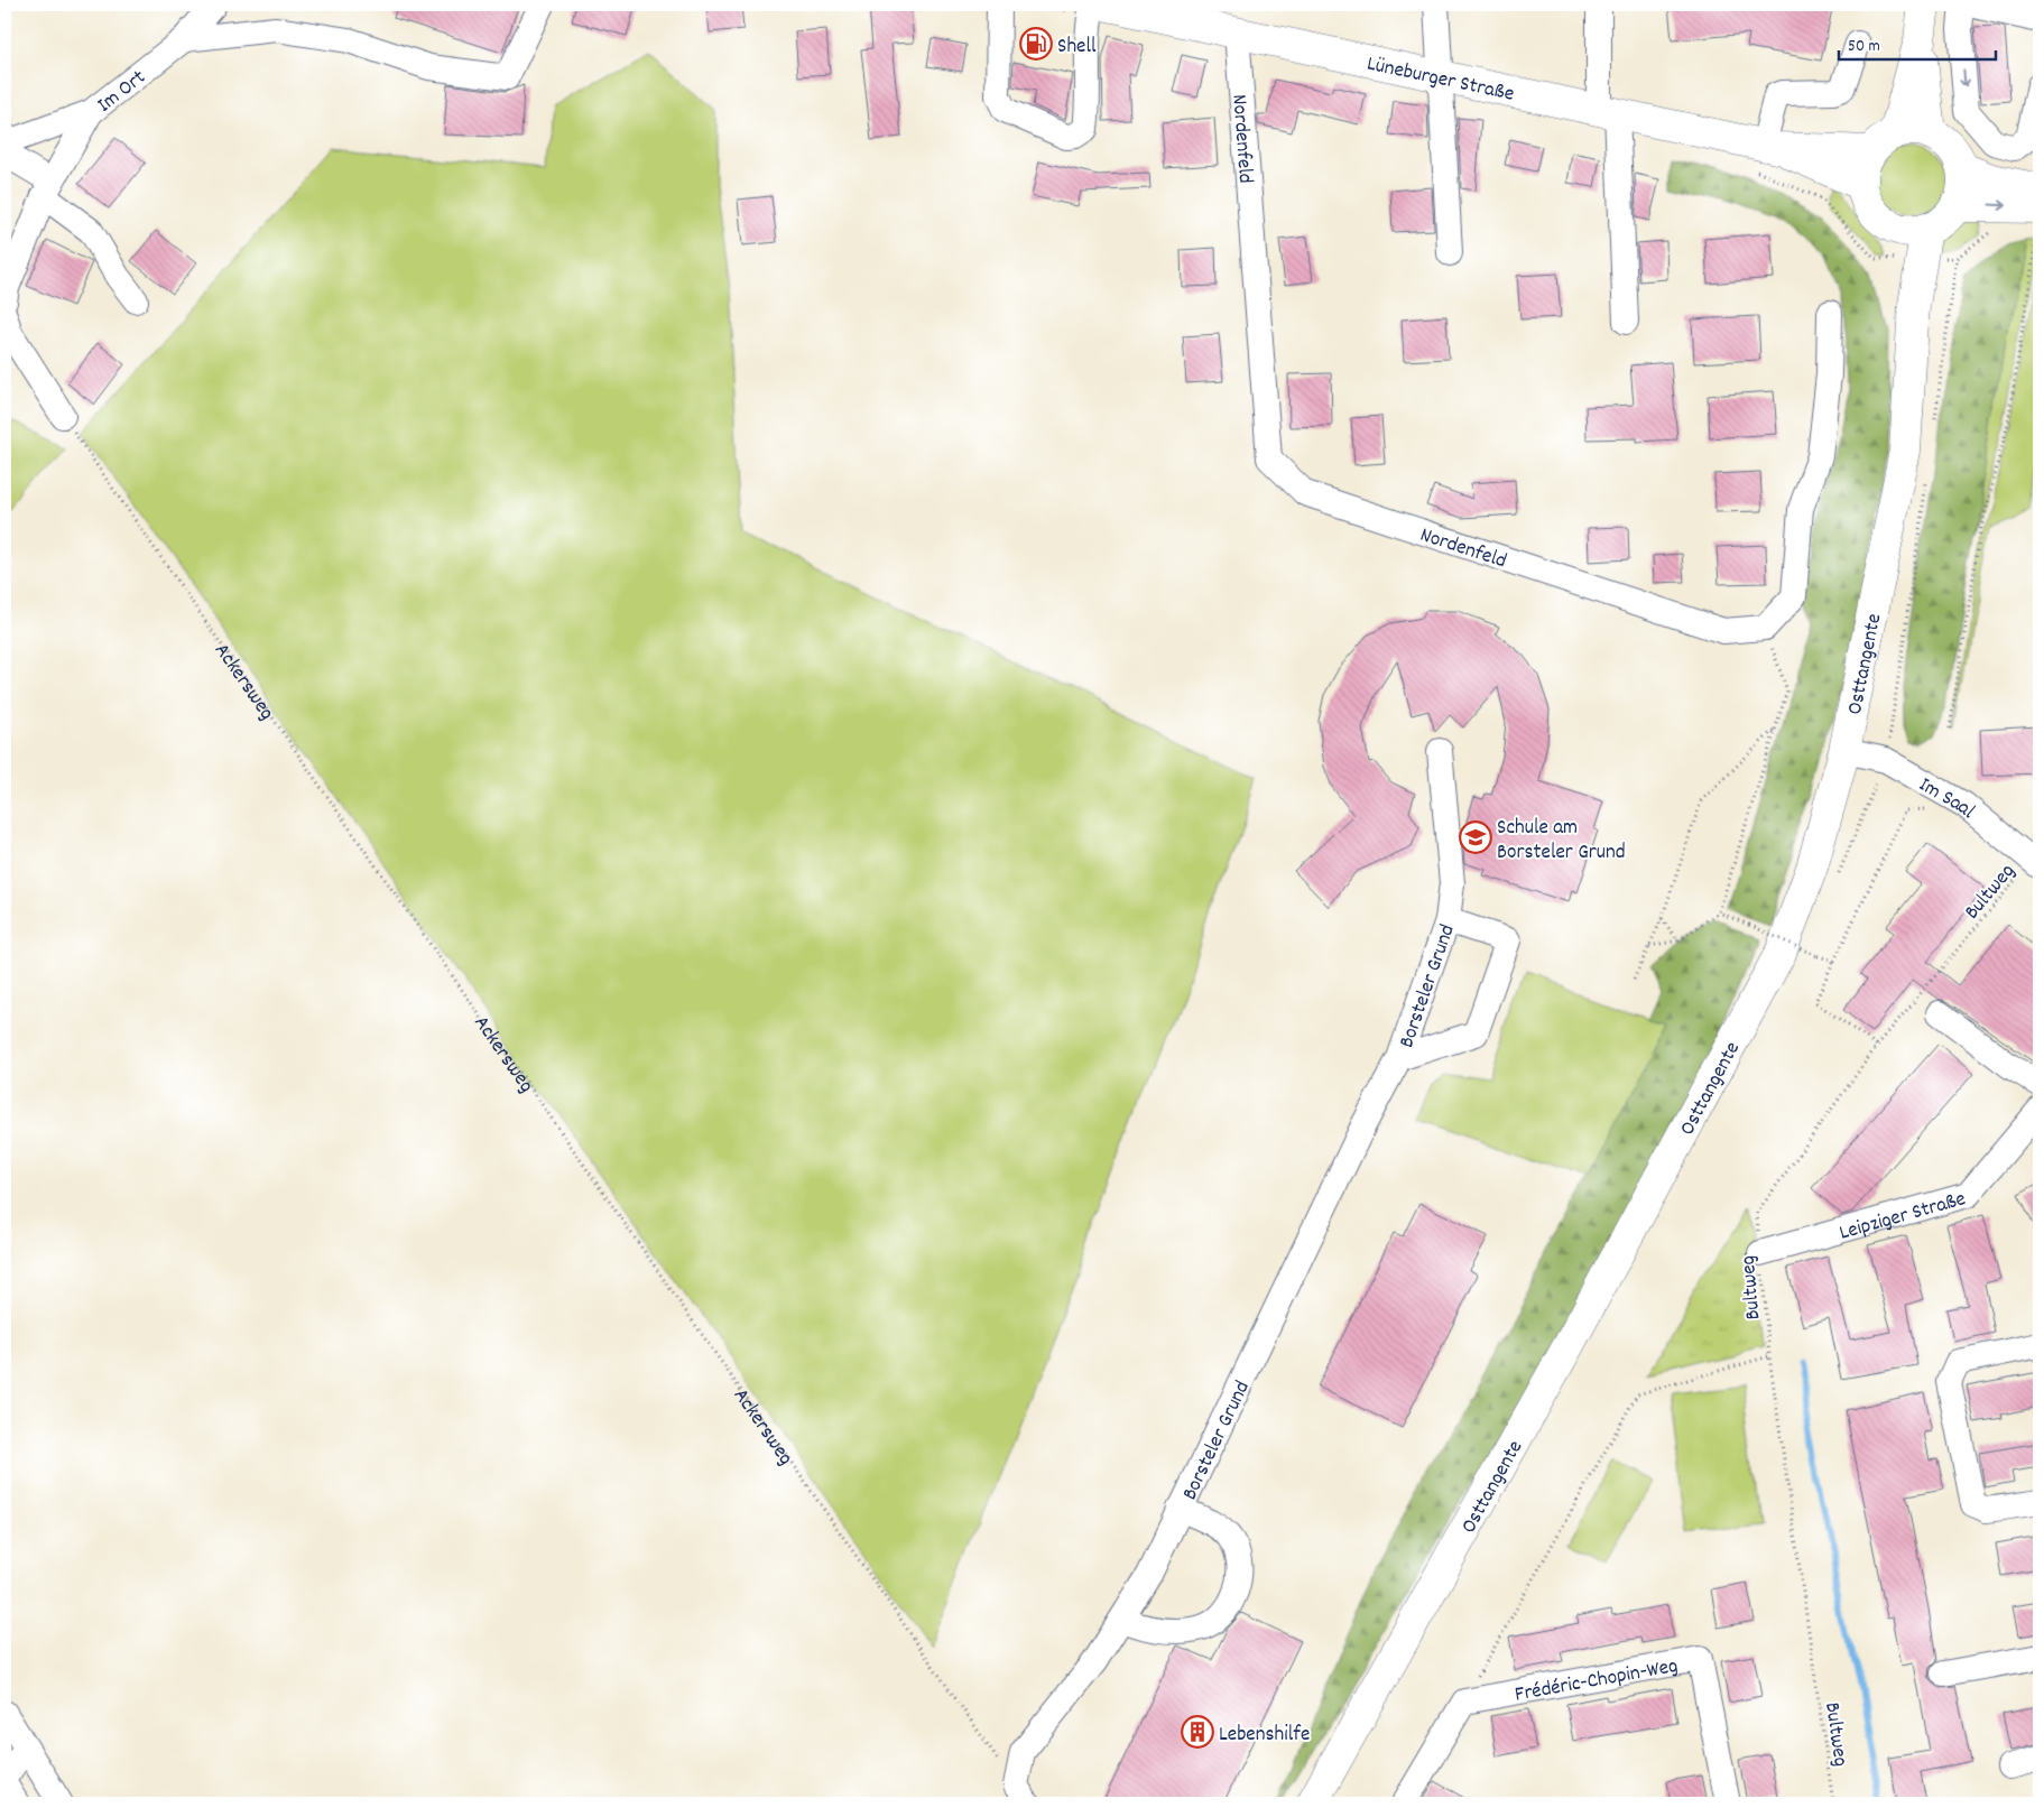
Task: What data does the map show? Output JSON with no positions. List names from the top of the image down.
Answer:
{
  "streets": {
    "main road": ["Lüneburger Straße", "Osttangente"],
    "street": [
      "Im Ort",
      "Nordenfeld",
      "Im Saal",
      "Borsteler Grund",
      "Leipziger Straße",
      "Frédéric-Chopin-Weg"
    ],
    "path": ["Ackersweg", "Bultweg"]
  },
  "crossings": [
    ["Lüneburger Straße", "Nordenfeld"],
    ["Lüneburger Straße", "Osttangente"],
    ["Osttangente", "Im Saal"],
    ["Ackersweg", "Borsteler Grund"],
    ["Im Saal", "Bultweg"],
    ["Bultweg", "Leipziger Straße"]
  ],
  "places": {
    "fuel station": ["Shell"],
    "school or university": ["Schule am Borsteler Grund"],
    "building": ["Lebenshilfe"]
  },
  "scale_bar": "50 m"
}
